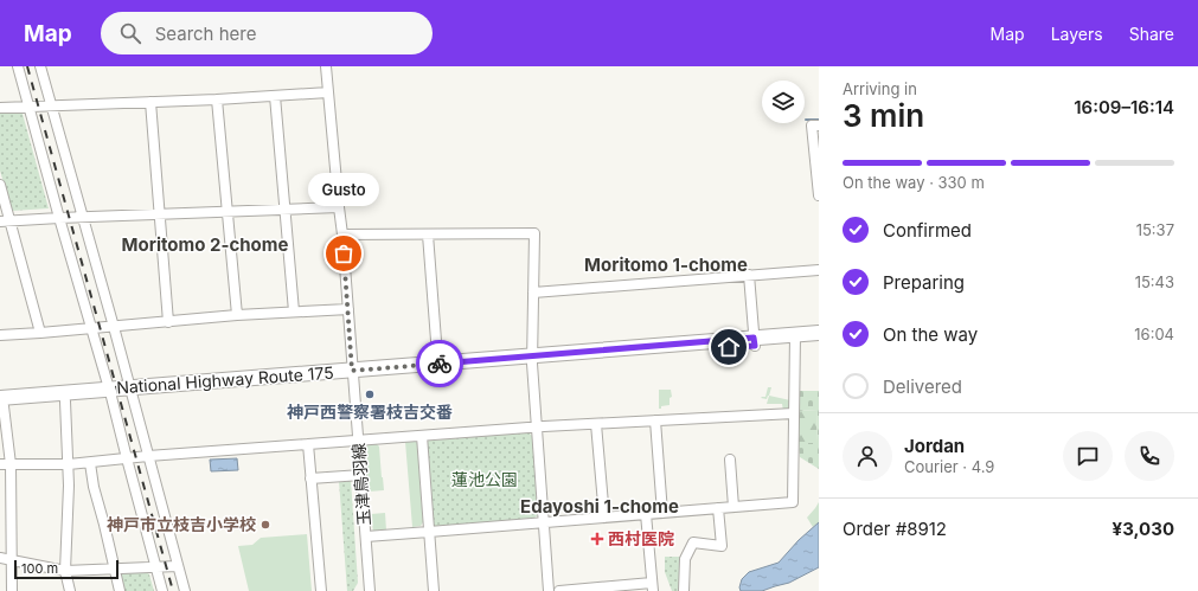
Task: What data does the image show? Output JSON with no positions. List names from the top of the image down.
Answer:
{
  "streets": {
    "highway": ["National Highway Route 175"],
    "street": ["玉津鳥羽線"]
  },
  "crossings": [
    ["National Highway Route 175", "玉津鳥羽線"]
  ],
  "districts": ["Moritomo 2-chome", "Moritomo 1-chome", "Edayoshi 1-chome"],
  "parks": ["蓮池公園"],
  "places": {
    "other": ["Gusto", "神戸西警察署枝吉交番", "神戸市立枝吉小学校"],
    "health": ["西村医院"]
  },
  "scale_bar": "100 m",
  "page": {
    "header": "Map",
    "search": "Search here",
    "nav": ["Map", "Layers", "Share"],
    "heading": ["3 min", "Arriving in", "16:09–16:14"],
    "panel": [
      "Jordan",
      "Courier · 4.9",
      "Order #8912",
      "¥3,030"
    ],
    "bar": "On the way · 330 m",
    "bubble": "Gusto",
    "list": [
      ["Confirmed", "15:37"],
      ["Preparing", "15:43"],
      ["On the way", "16:04"],
      "Delivered"
    ],
    "scale": "100 m"
  }
}
